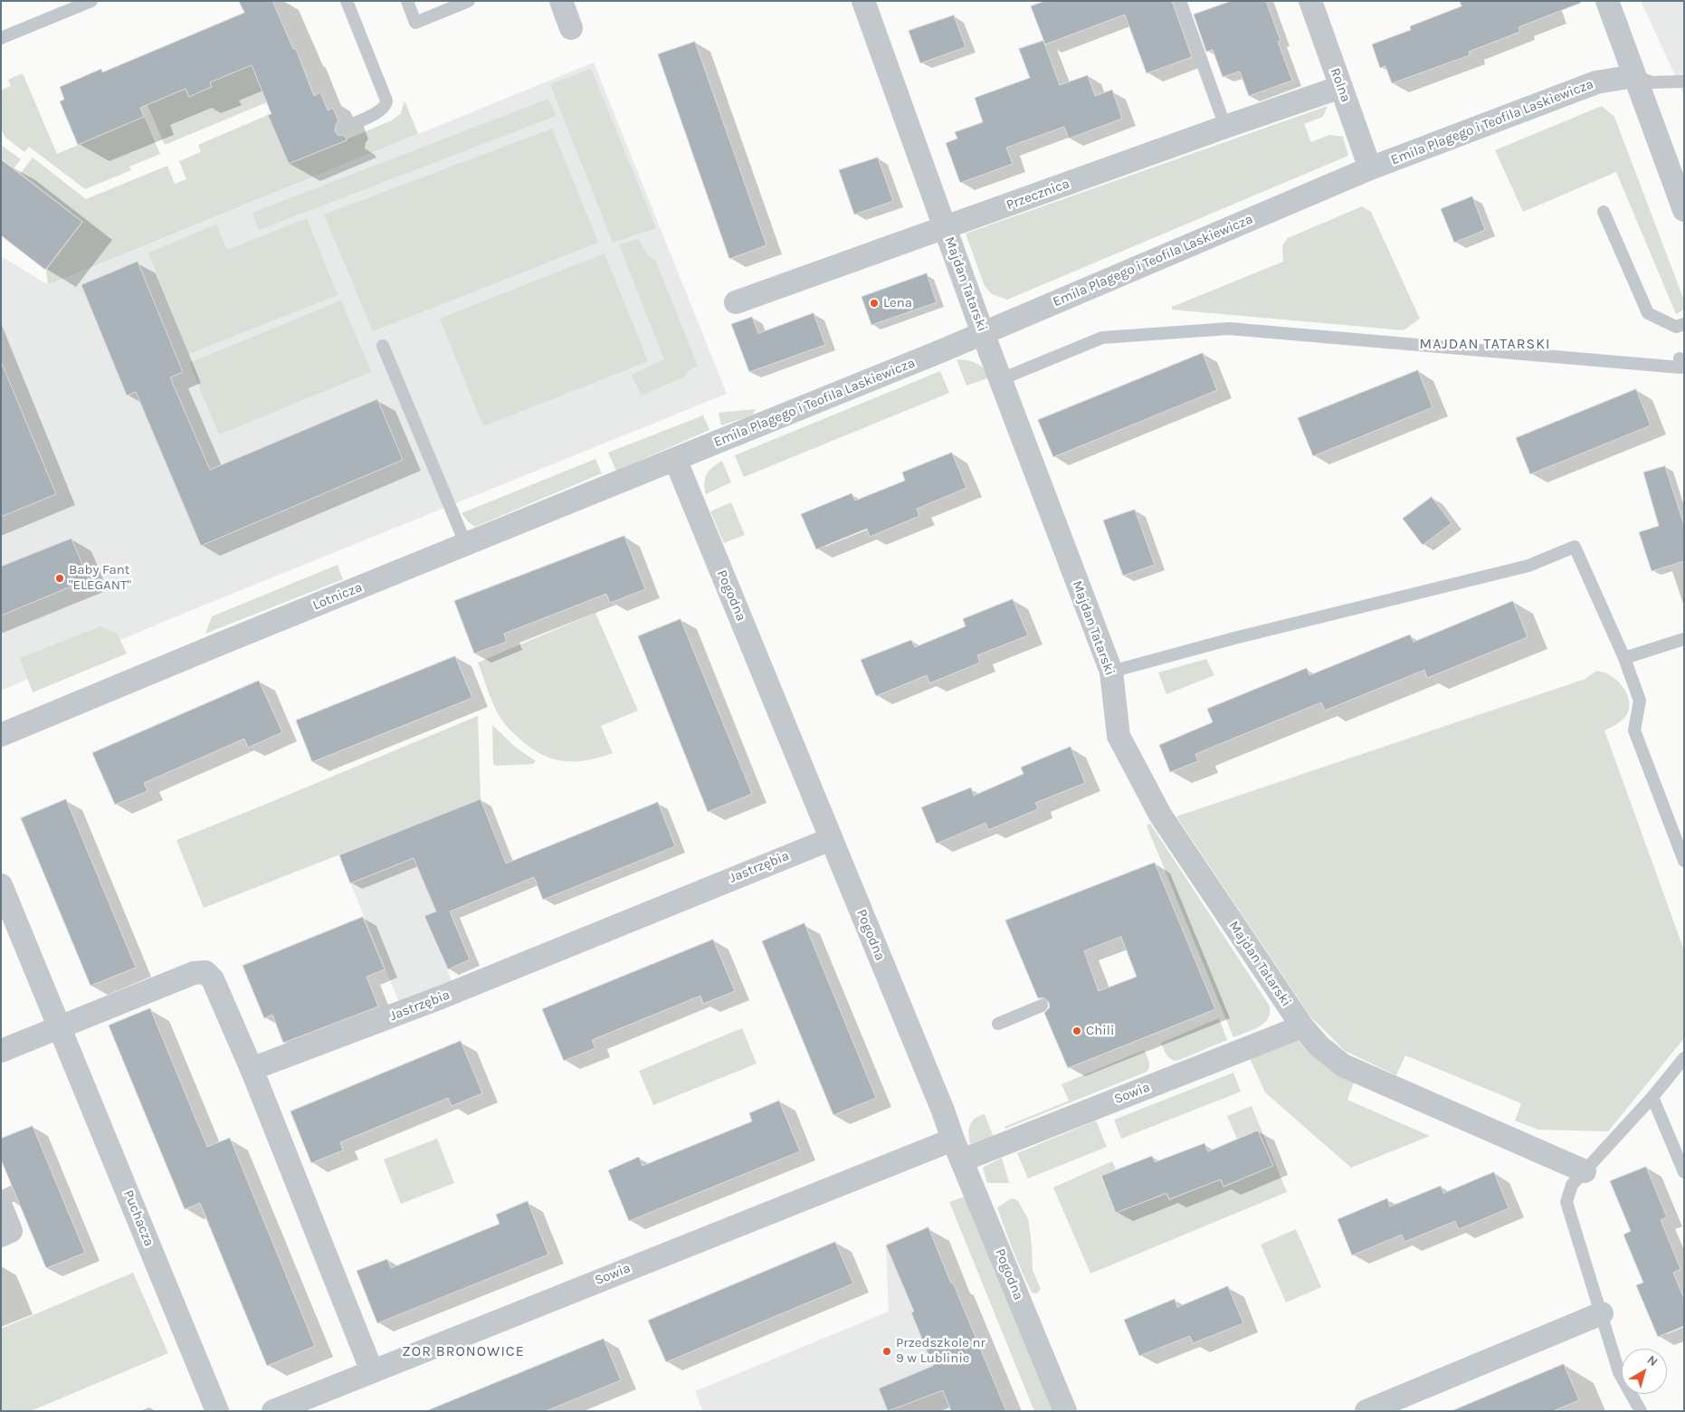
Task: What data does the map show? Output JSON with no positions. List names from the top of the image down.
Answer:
{
  "streets": {
    "street": [
      "Rolna",
      "Emila Plagego i Teofila Laskiewicza",
      "Przecznica",
      "Majdan Tatarski",
      "Pogodna",
      "Lotnicza",
      "Jastrzębia",
      "Sowia",
      "Puchacza"
    ]
  },
  "crossings": [
    ["Rolna", "Emila Plagego i Teofila Laskiewicza"],
    ["Rolna", "Przecznica"],
    ["Emila Plagego i Teofila Laskiewicza", "Majdan Tatarski"],
    ["Emila Plagego i Teofila Laskiewicza", "Pogodna"],
    ["Emila Plagego i Teofila Laskiewicza", "Lotnicza"],
    ["Przecznica", "Majdan Tatarski"],
    ["Majdan Tatarski", "Sowia"],
    ["Pogodna", "Lotnicza"],
    ["Pogodna", "Jastrzębia"],
    ["Pogodna", "Sowia"]
  ],
  "districts": ["MAJDAN TATARSKI", "ZOR BRONOWICE"],
  "places": [
    "Lena",
    "Baby Fant \"ELEGANT\"",
    "Chili",
    "Przedszkole nr 9 w Lublinie"
  ],
  "north": "top right"
}
